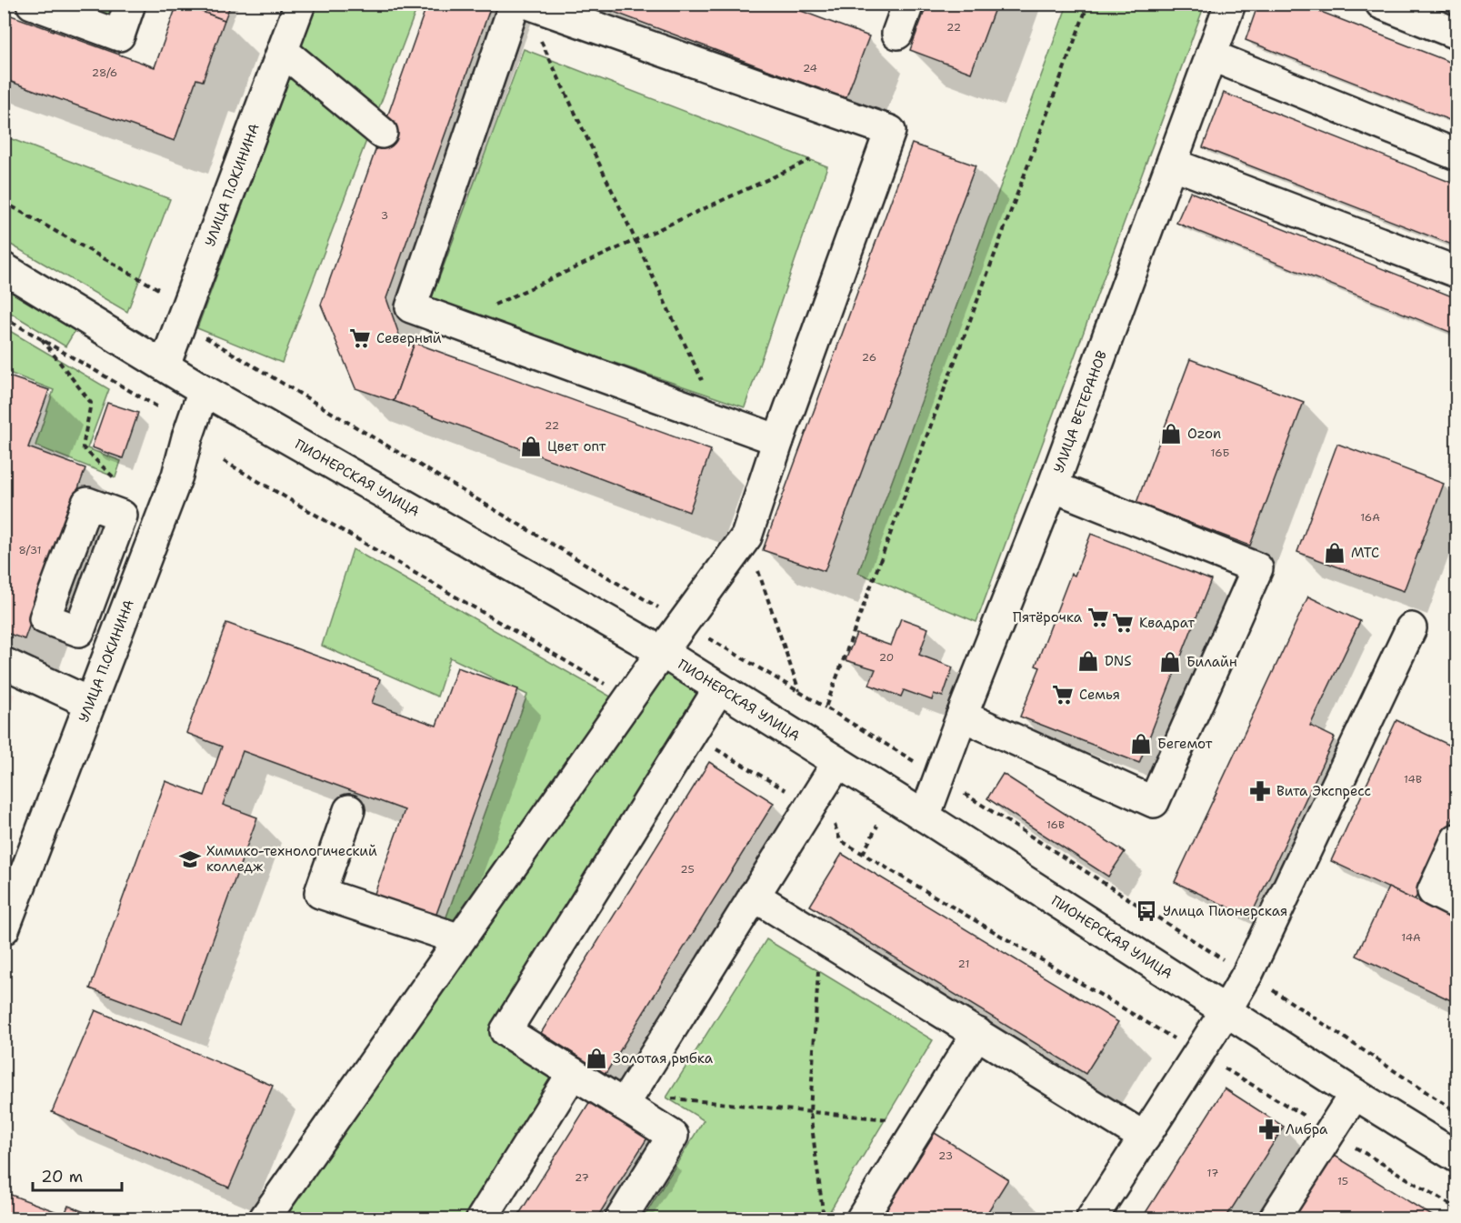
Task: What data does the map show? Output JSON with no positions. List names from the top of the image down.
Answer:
{
  "streets": {
    "street": ["УЛИЦА П.ОКИНИНА", "УЛИЦА ВЕТЕРАНОВ", "ПИОНЕРСКАЯ УЛИЦА"]
  },
  "crossings": [
    ["УЛИЦА П.ОКИНИНА", "ПИОНЕРСКАЯ УЛИЦА"],
    ["УЛИЦА ВЕТЕРАНОВ", "ПИОНЕРСКАЯ УЛИЦА"]
  ],
  "places": {
    "supermarket": [
      "Северный",
      "Пятёрочка",
      "Квадрат",
      "Семья"
    ],
    "shop": [
      "Ozon",
      "Цвет опт",
      "МТС",
      "DNS",
      "Билайн",
      "Бегемот",
      "Золотая рыбка"
    ],
    "pharmacy": ["Вита Экспресс", "Либра"],
    "school or university": ["Химико-технологический колледж"],
    "bus stop": ["Улица Пионерская"]
  },
  "house_numbers": [
    "22",
    "24",
    "28/6",
    "3",
    "26",
    "22",
    "16Б",
    "16А",
    "8/31",
    "20",
    "14В",
    "16В",
    "25",
    "14А",
    "21",
    "23",
    "17",
    "27",
    "15"
  ],
  "scale_bar": "20 m"
}
